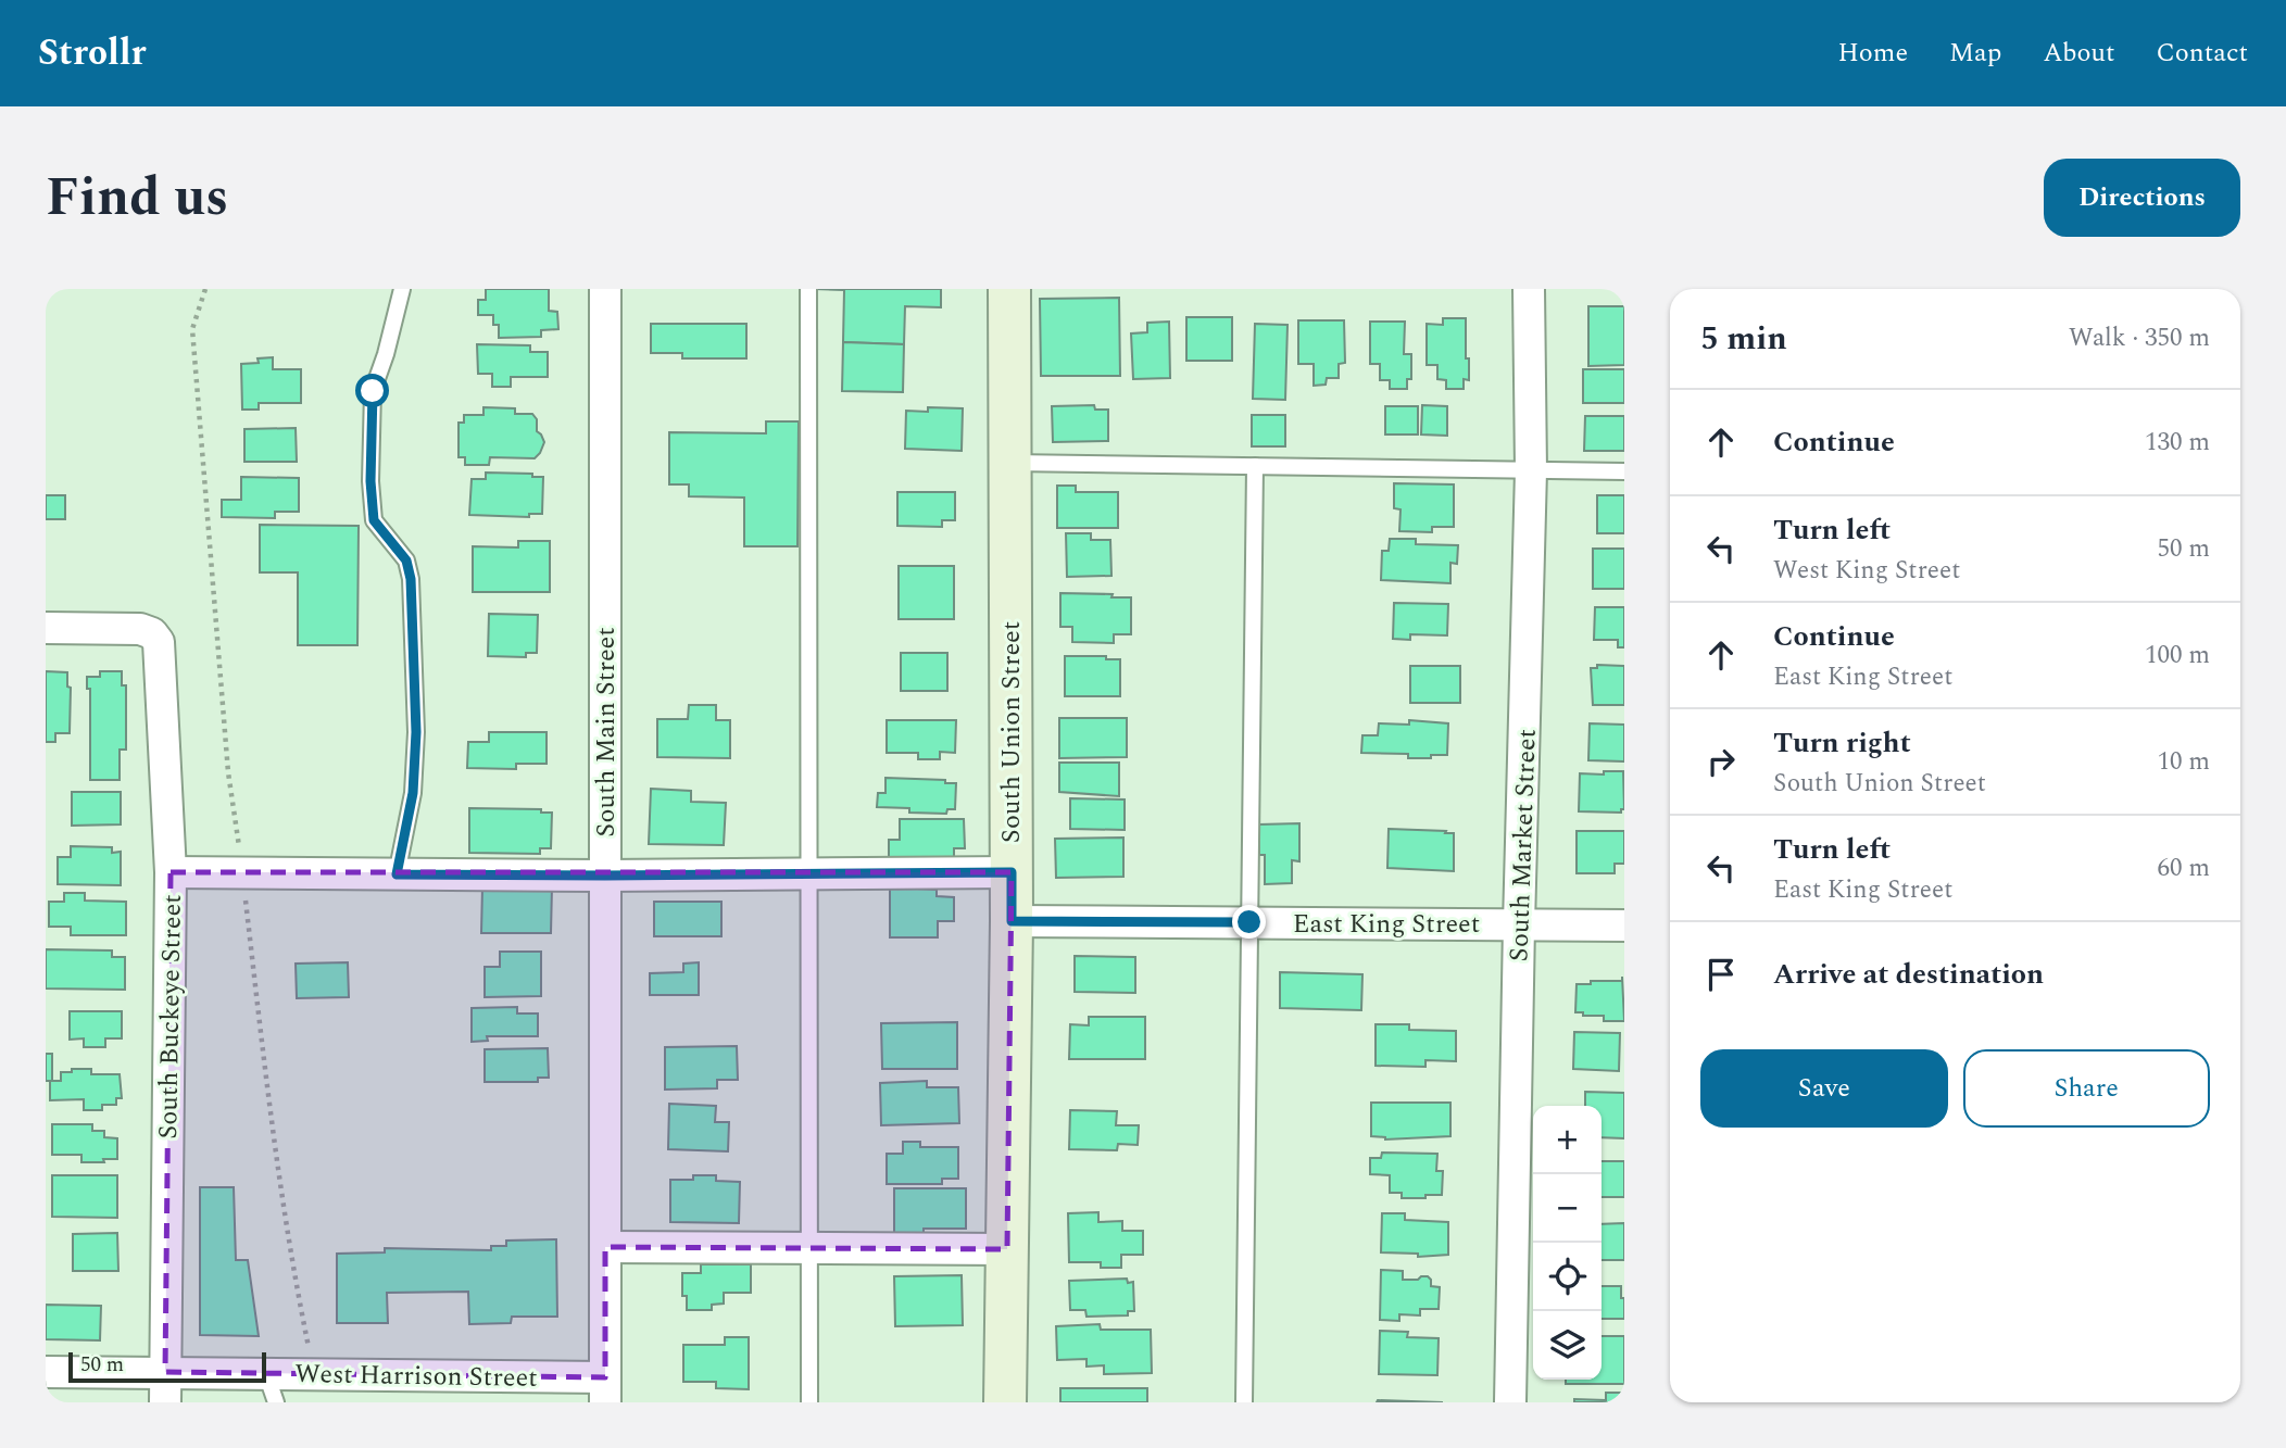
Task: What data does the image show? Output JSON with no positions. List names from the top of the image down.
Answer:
{
  "streets": {
    "street": [
      "South Main Street",
      "South Union Street",
      "South Market Street",
      "East King Street",
      "South Buckeye Street",
      "West Harrison Street"
    ]
  },
  "crossings": [
    ["South Main Street", "West Harrison Street"],
    ["South Union Street", "East King Street"],
    ["South Market Street", "East King Street"],
    ["South Buckeye Street", "West Harrison Street"]
  ],
  "scale_bar": "50 m",
  "page": {
    "header": "Strollr",
    "nav": [
      "Home",
      "Map",
      "About",
      "Contact"
    ],
    "title": "Find us",
    "buttons": [
      "Directions",
      ["Save", "Share"]
    ],
    "heading": ["5 min", "Walk · 350 m"],
    "list": [
      ["Continue", "130 m"],
      ["Turn left", "West King Street", "50 m"],
      ["Continue", "East King Street", "100 m"],
      ["Turn right", "South Union Street", "10 m"],
      ["Turn left", "East King Street", "60 m"],
      "Arrive at destination"
    ],
    "map_buttons": ["+", "−"],
    "scale": "50 m"
  }
}
